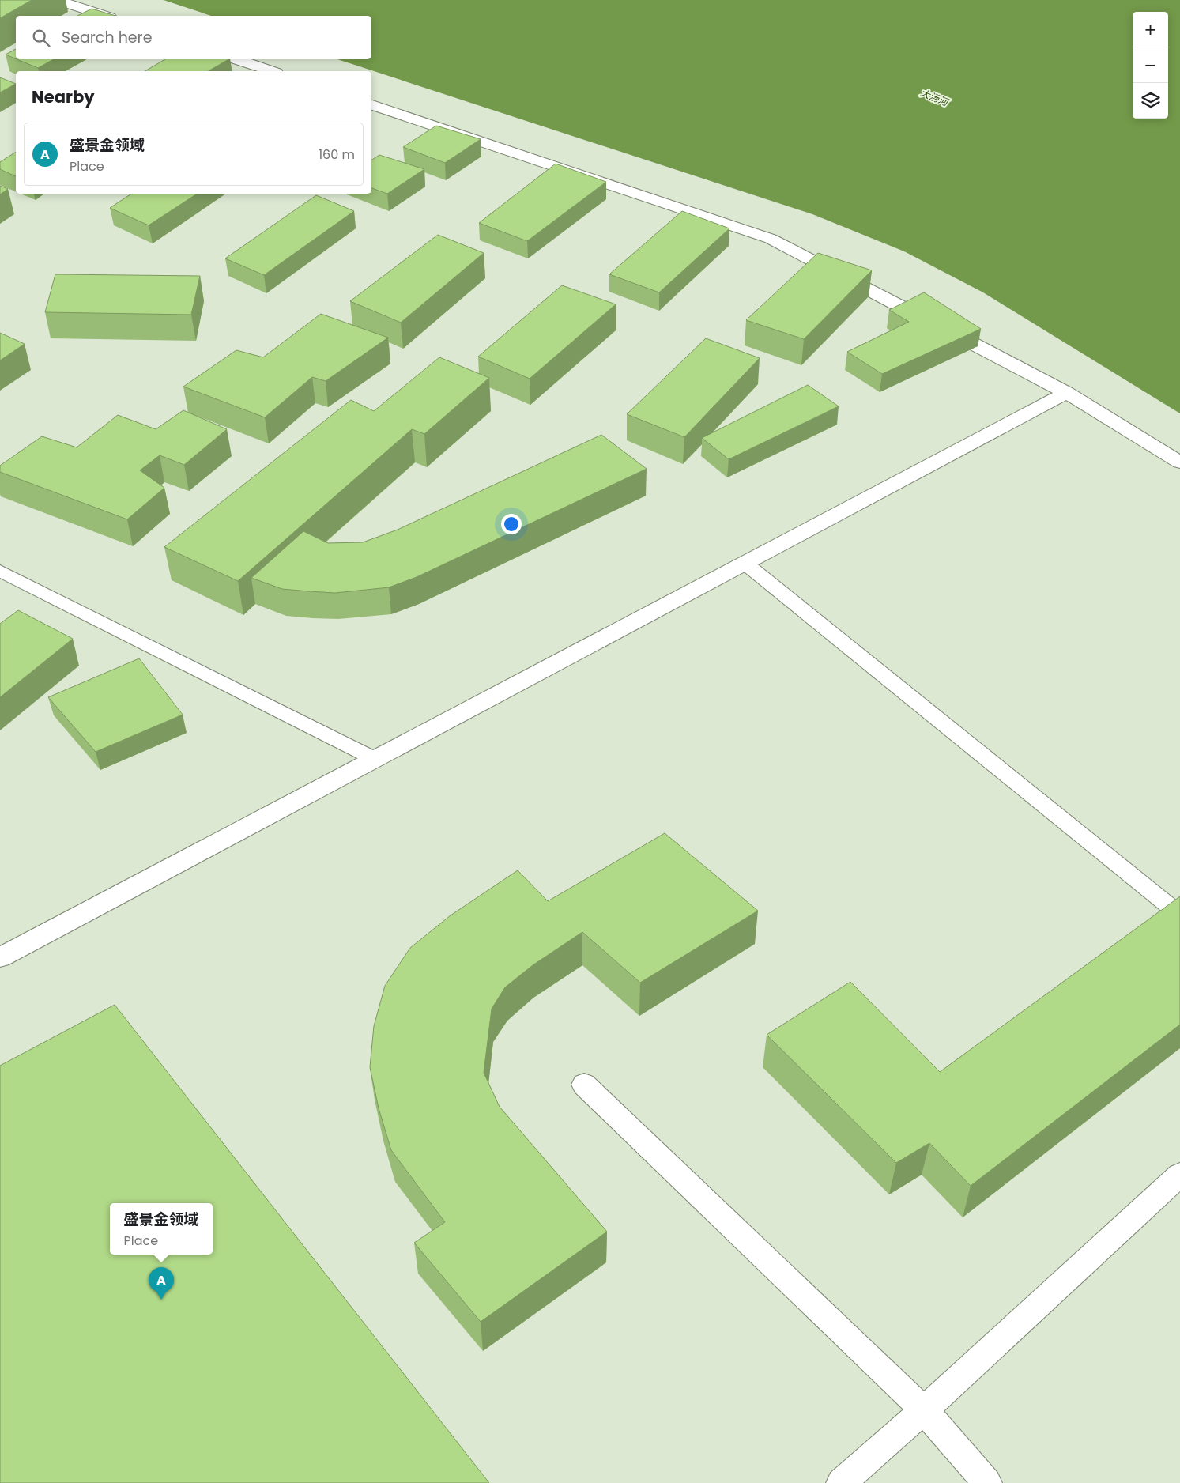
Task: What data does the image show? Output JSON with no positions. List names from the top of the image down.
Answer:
{
  "water": ["大汤河"],
  "page": {
    "map_buttons": ["+", "−"],
    "search": "Search here",
    "heading": "Nearby",
    "list": [
      {
        "mark": "A",
        "name": "盛景金领域",
        "note": "Place",
        "value": "160 m"
      }
    ],
    "popup": ["盛景金领域", "Place"],
    "pins": "A"
  }
}
